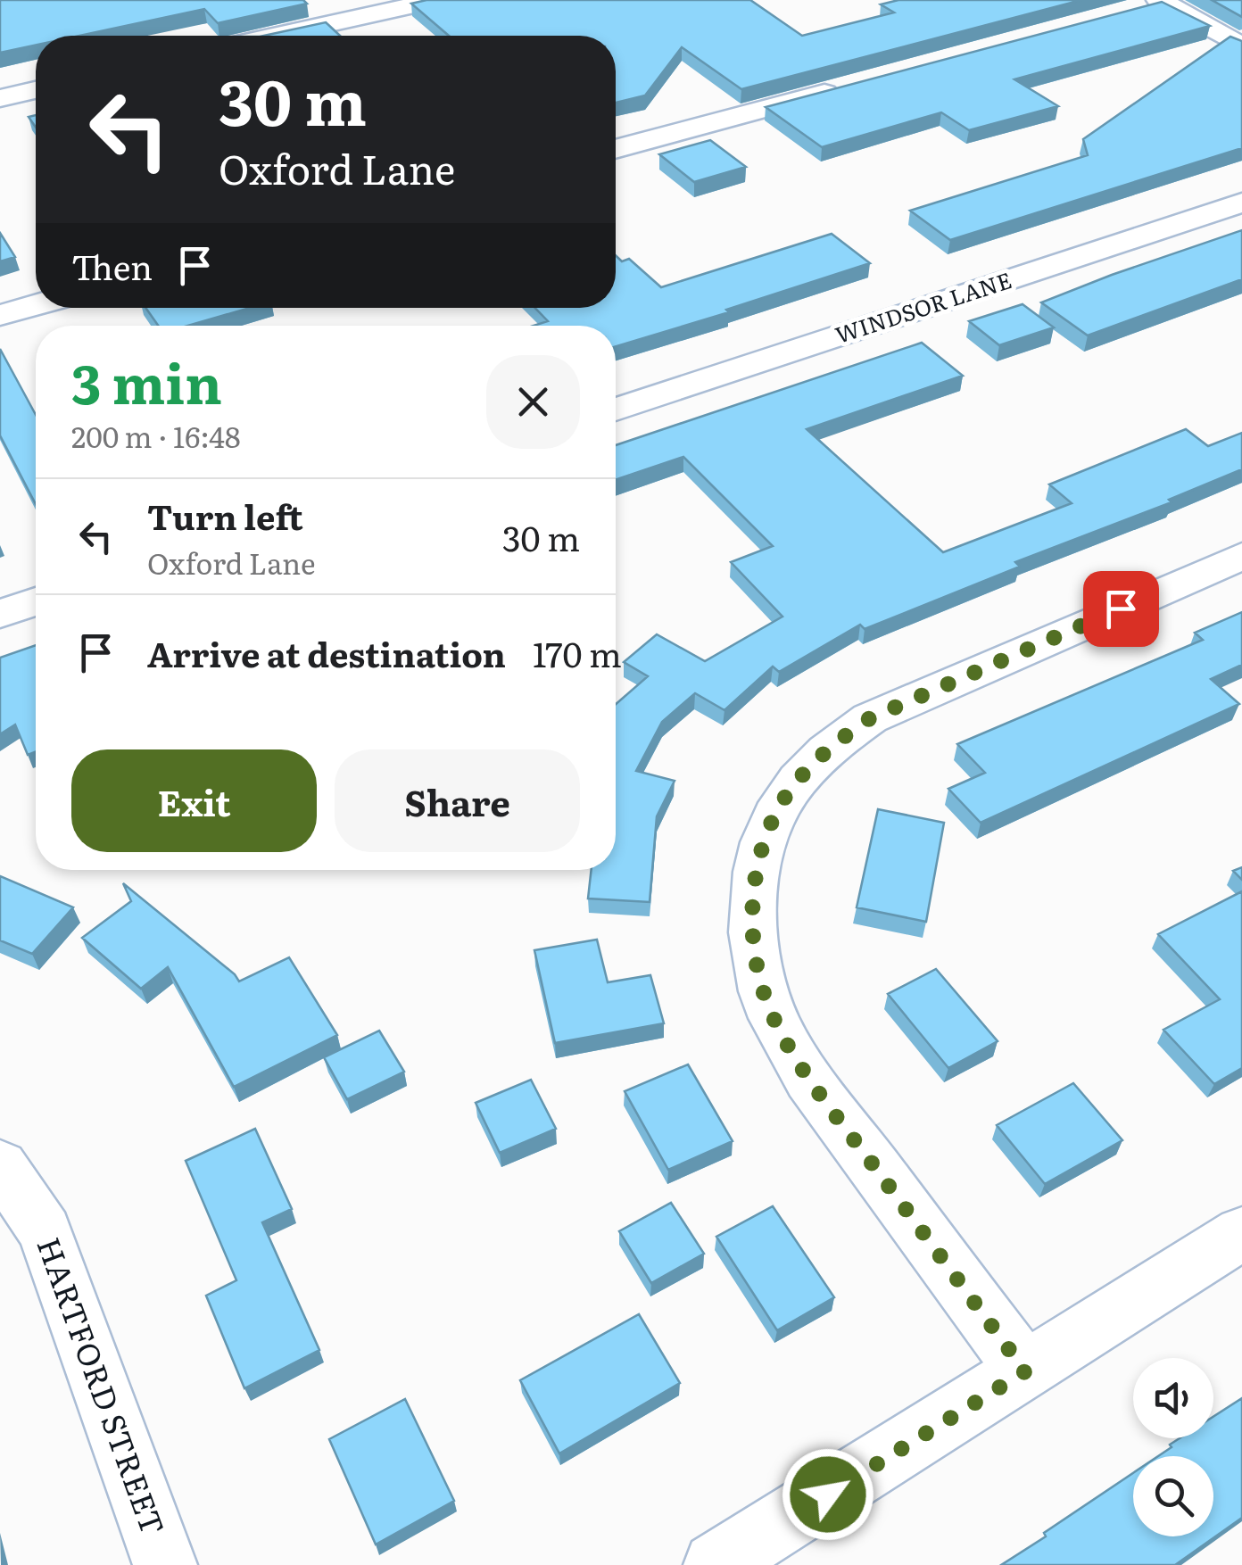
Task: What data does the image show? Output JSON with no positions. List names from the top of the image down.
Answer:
{
  "streets": {
    "street": ["WINDSOR LANE", "HARTFORD STREET"]
  },
  "page": {
    "turn": ["30 m", "Oxford Lane"],
    "then": "Then",
    "heading": ["3 min", "200 m · 16:48"],
    "list": [
      {
        "name": "Turn left",
        "note": "Oxford Lane",
        "value": "30 m"
      },
      {
        "name": "Arrive at destination",
        "value": "170 m"
      }
    ],
    "buttons": ["Exit", "Share"]
  }
}
